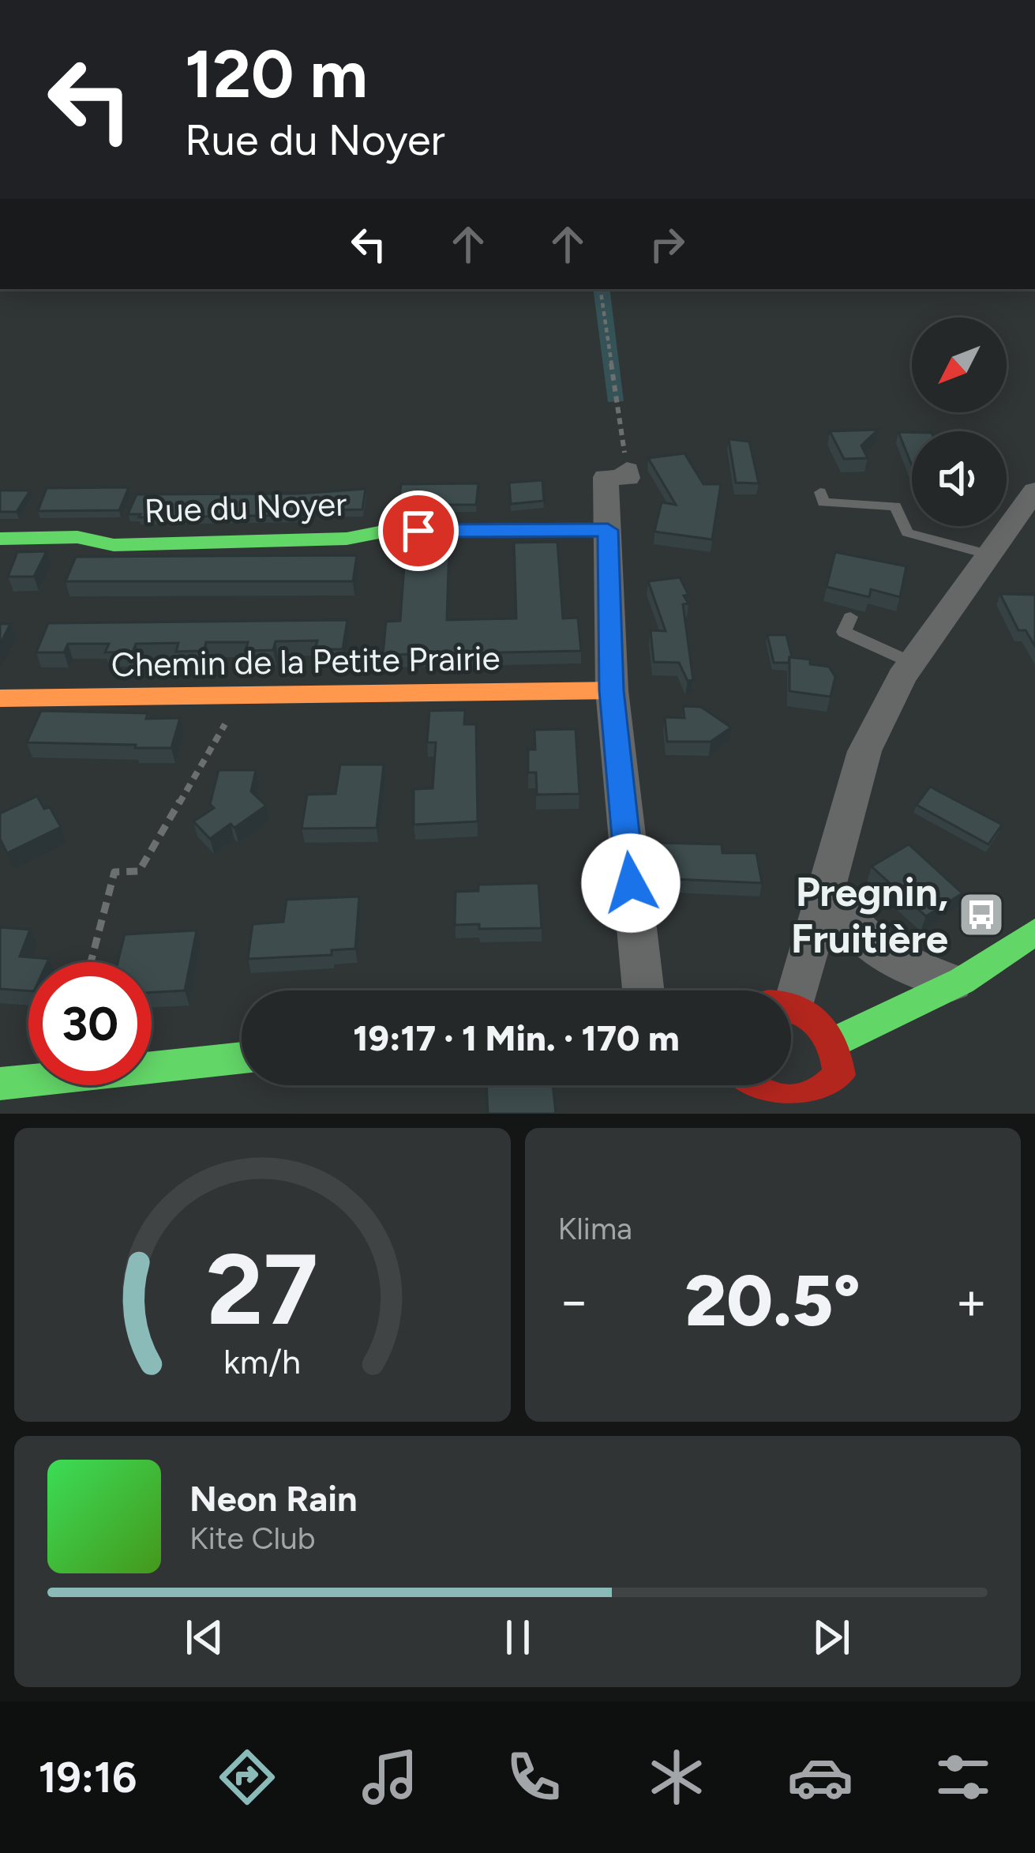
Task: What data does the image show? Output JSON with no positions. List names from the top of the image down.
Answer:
{
  "streets": {
    "street": ["Rue du Noyer", "Chemin de la Petite Prairie"]
  },
  "places": {
    "bus stop": ["Pregnin, Fruitière"]
  },
  "north": "bottom left",
  "page": {
    "turn": ["120 m", "Rue du Noyer"],
    "limit": "30",
    "trip": "19:17 · 1 Min. · 170 m",
    "tile": "Klima",
    "heat": ["−", "20.5°", "+"],
    "song": ["Neon Rain", "Kite Club"],
    "tabs": "19:16",
    "gauge": ["27", "km/h"]
  }
}
